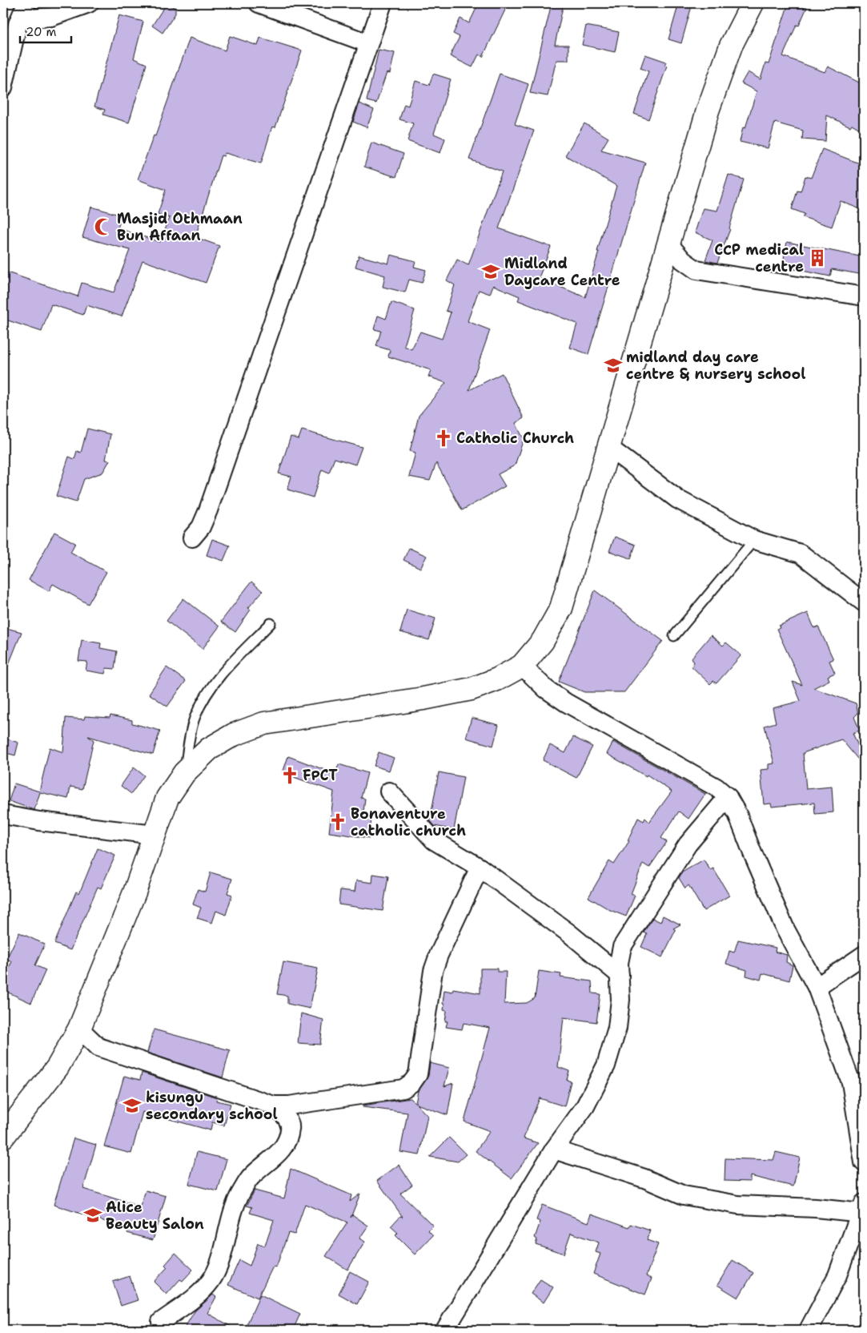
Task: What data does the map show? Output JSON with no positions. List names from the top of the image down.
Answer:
{
  "places": {
    "mosque": ["Masjid Othmaan Bun Affaan"],
    "building": ["CCP medical centre"],
    "school or university": [
      "Midland Daycare Centre",
      "midland day care centre & nursery school",
      "kisungu secondary school",
      "Alice Beauty Salon"
    ],
    "church": ["Catholic Church", "FPCT", "Bonaventure catholic church"]
  },
  "scale_bar": "20 m"
}
